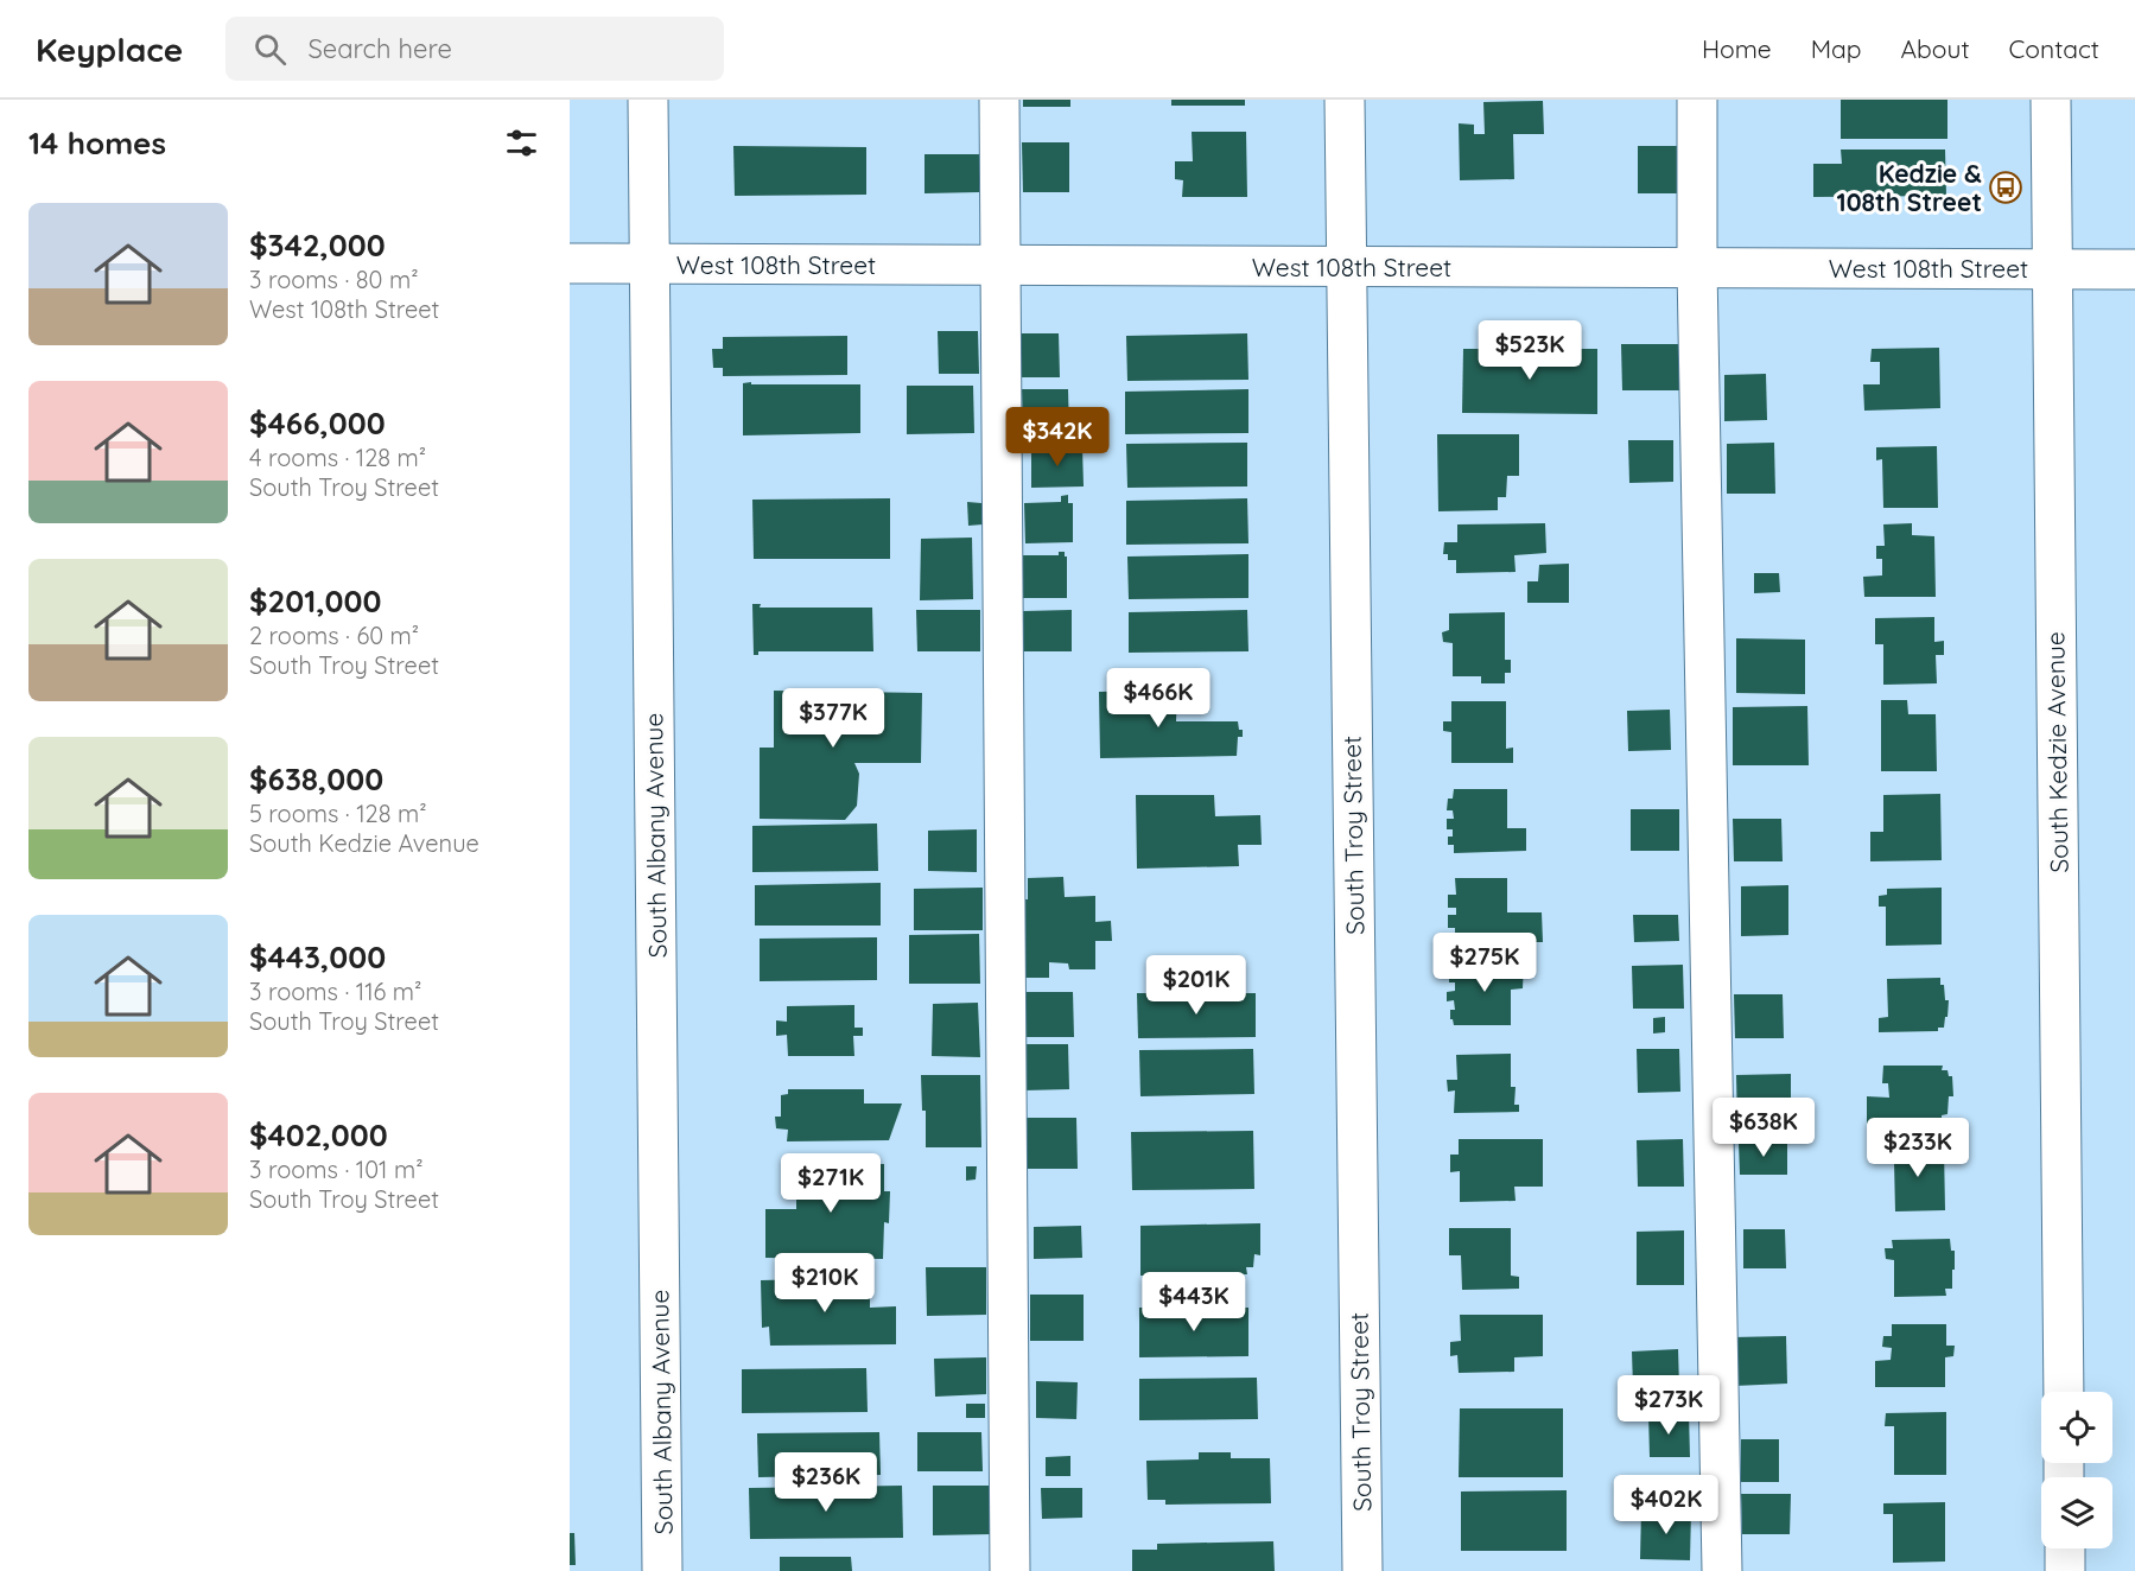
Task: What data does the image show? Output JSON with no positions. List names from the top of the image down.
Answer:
{
  "streets": {
    "street": [
      "West 108th Street",
      "South Kedzie Avenue",
      "South Albany Avenue",
      "South Troy Street"
    ]
  },
  "crossings": [
    ["West 108th Street", "South Kedzie Avenue"],
    ["West 108th Street", "South Albany Avenue"],
    ["West 108th Street", "South Troy Street"]
  ],
  "places": {
    "bus stop": ["Kedzie & 108th Street"]
  },
  "page": {
    "header": "Keyplace",
    "search": "Search here",
    "nav": [
      "Home",
      "Map",
      "About",
      "Contact"
    ],
    "heading": "14 homes",
    "list": [
      {
        "name": "$342,000",
        "note": "3 rooms · 80 m² · West 108th Street"
      },
      {
        "name": "$466,000",
        "note": "4 rooms · 128 m² · South Troy Street"
      },
      {
        "name": "$201,000",
        "note": "2 rooms · 60 m² · South Troy Street"
      },
      {
        "name": "$638,000",
        "note": "5 rooms · 128 m² · South Kedzie Avenue"
      },
      {
        "name": "$443,000",
        "note": "3 rooms · 116 m² · South Troy Street"
      },
      {
        "name": "$402,000",
        "note": "3 rooms · 101 m² · South Troy Street"
      }
    ],
    "price": [
      "$523K",
      "$342K",
      "$466K",
      "$377K",
      "$275K",
      "$201K",
      "$638K",
      "$233K",
      "$271K",
      "$210K",
      "$443K",
      "$273K",
      "$236K",
      "$402K"
    ]
  }
}
